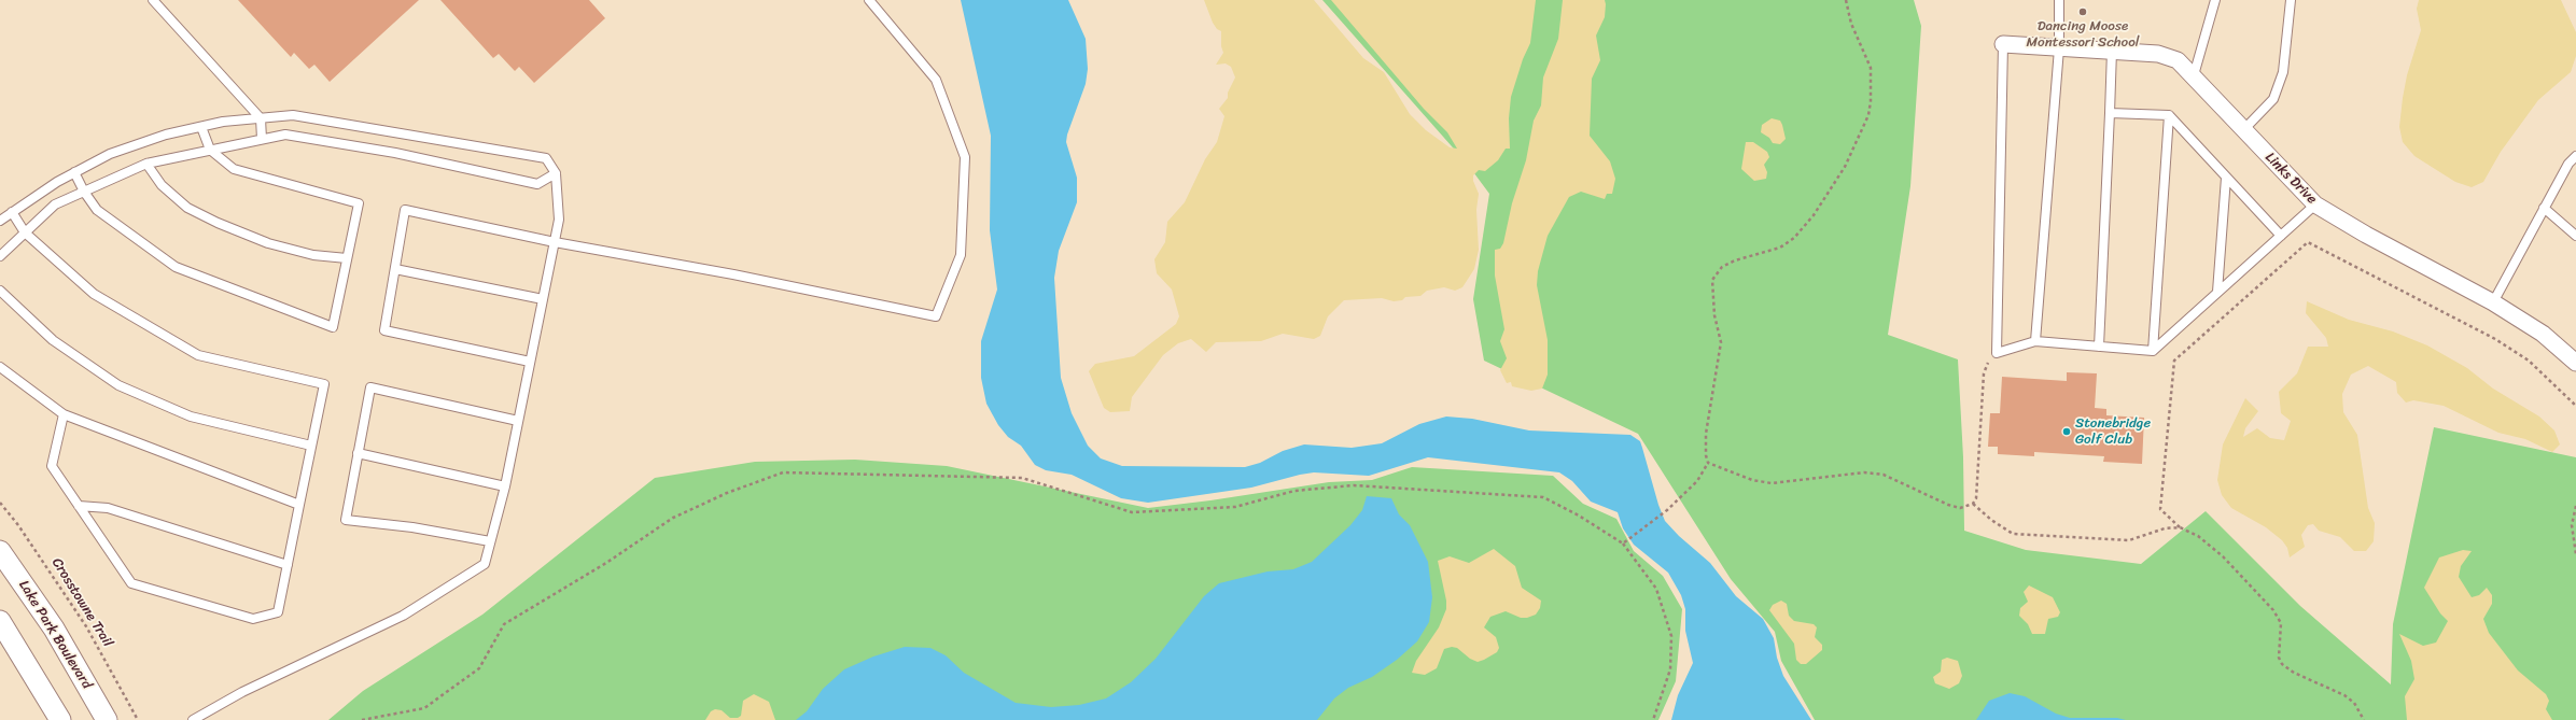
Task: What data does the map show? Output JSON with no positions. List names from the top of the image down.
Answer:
{
  "streets": {
    "street": ["Links Drive", "Lake Park Boulevard"],
    "path": ["Crosstowne Trail"]
  },
  "places": ["Dancing Moose Montessori School", "Stonebridge Golf Club"]
}
